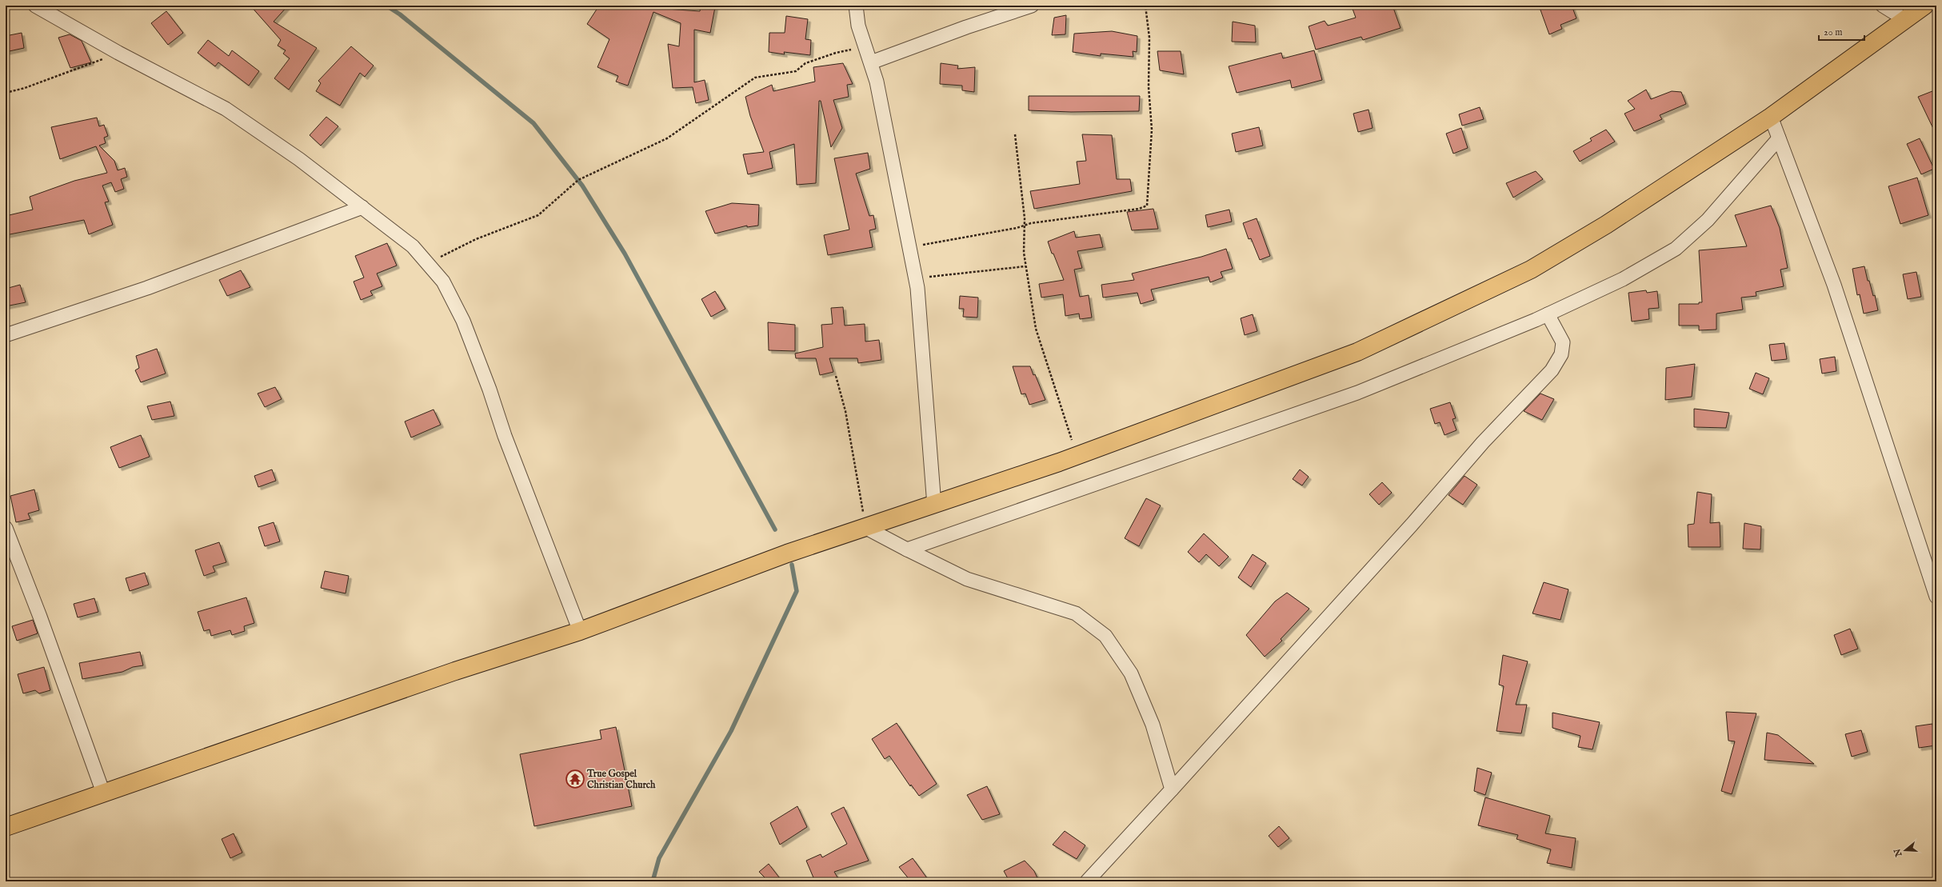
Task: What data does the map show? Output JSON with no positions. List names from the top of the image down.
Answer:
{
  "places": {
    "temple": ["True Gospel Christian Church"]
  },
  "scale_bar": "20 m",
  "north": "left"
}
